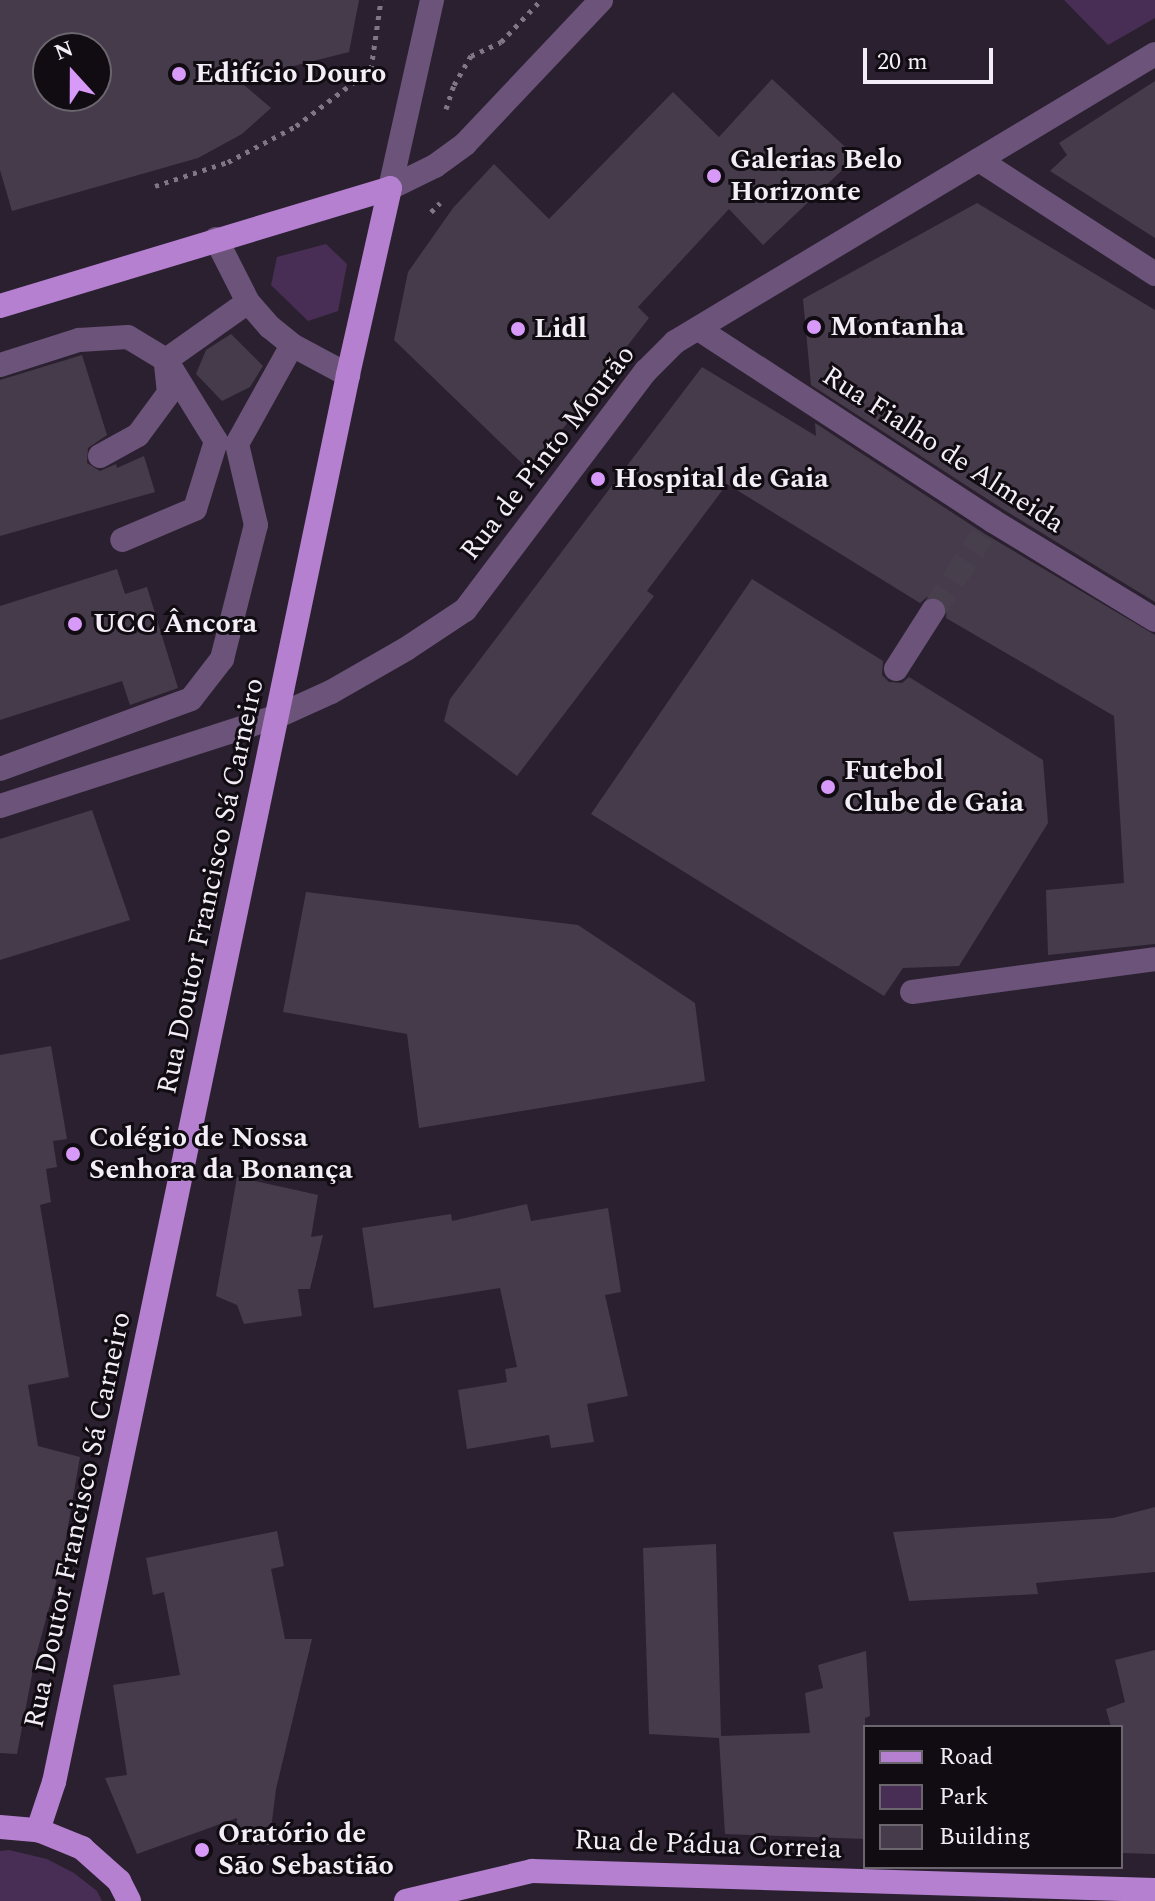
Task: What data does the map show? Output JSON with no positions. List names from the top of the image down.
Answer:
{
  "streets": {
    "main road": ["Rua Doutor Francisco Sá Carneiro", "Rua de Pádua Correia"],
    "street": ["Rua Fialho de Almeida", "Rua de Pinto Mourão"]
  },
  "crossings": [
    ["Rua Fialho de Almeida", "Rua de Pinto Mourão"],
    ["Rua de Pinto Mourão", "Rua Doutor Francisco Sá Carneiro"]
  ],
  "places": [
    "Edifício Douro",
    "Galerias Belo Horizonte",
    "Montanha",
    "Lidl",
    "Hospital de Gaia",
    "UCC Âncora",
    "Futebol Clube de Gaia",
    "Colégio de Nossa Senhora da Bonança",
    "Oratório de São Sebastião"
  ],
  "legend": ["Road", "Park", "Building"],
  "scale_bar": "20 m",
  "north": "top"
}
